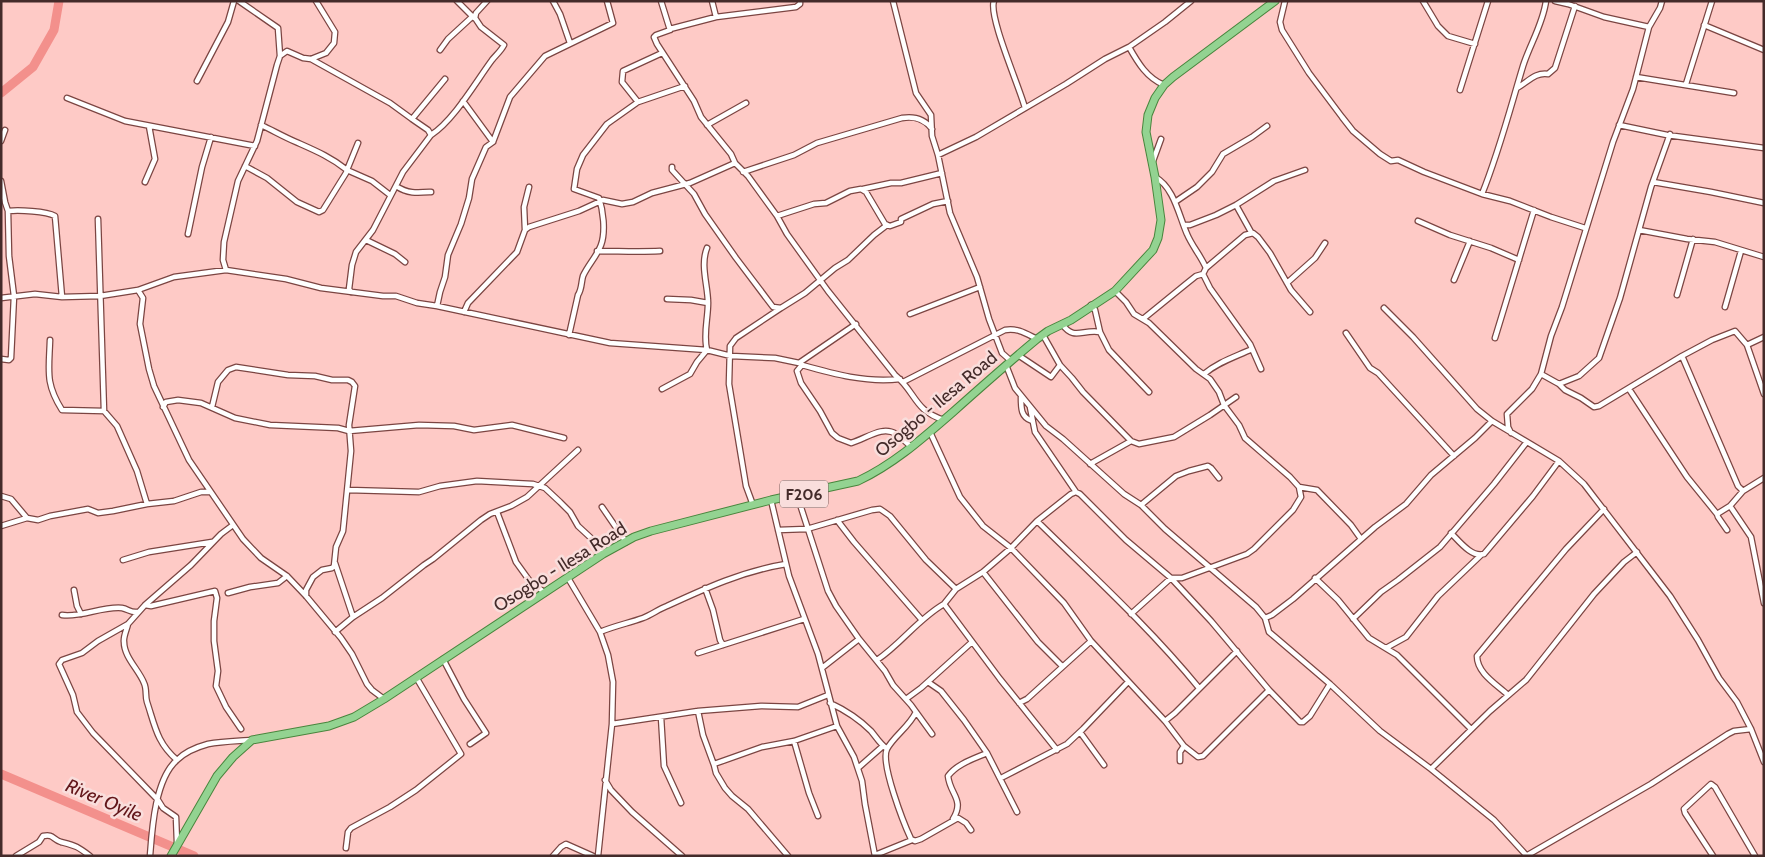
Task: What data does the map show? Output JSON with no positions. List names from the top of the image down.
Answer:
{
  "streets": {
    "main road": ["Osogbo - Ilesa Road", "F206"]
  },
  "water": ["River Oyile"]
}
